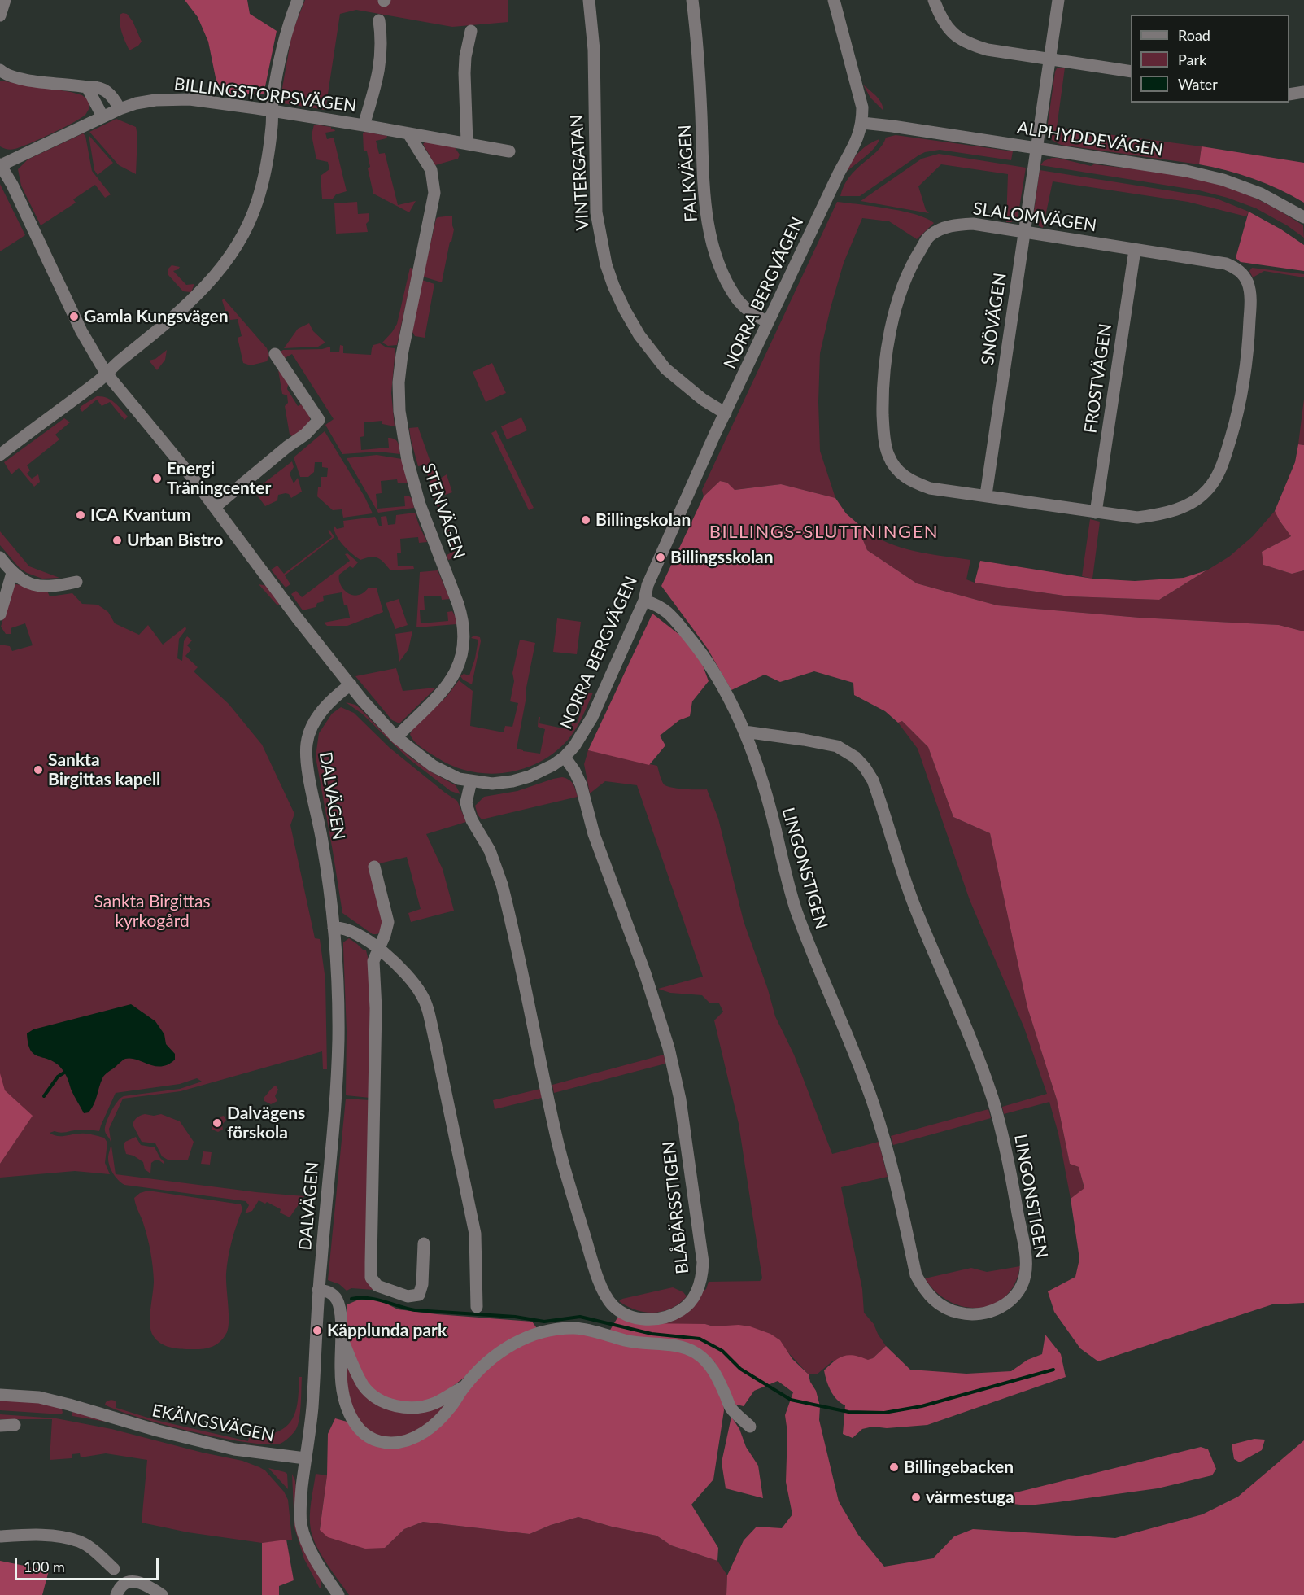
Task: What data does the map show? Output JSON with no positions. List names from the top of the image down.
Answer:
{
  "streets": {
    "street": [
      "BILLINGSTORPSVÄGEN",
      "ALPHYDDEVÄGEN",
      "VINTERGATAN",
      "FALKVÄGEN",
      "SLALOMVÄGEN",
      "NORRA BERGVÄGEN",
      "SNÖVÄGEN",
      "FROSTVÄGEN",
      "STENVÄGEN",
      "DALVÄGEN",
      "LINGONSTIGEN",
      "BLÅBÄRSSTIGEN",
      "EKÄNGSVÄGEN"
    ]
  },
  "crossings": [
    ["BILLINGSTORPSVÄGEN", "NORRA BERGVÄGEN"],
    ["BILLINGSTORPSVÄGEN", "STENVÄGEN"],
    ["ALPHYDDEVÄGEN", "NORRA BERGVÄGEN"],
    ["ALPHYDDEVÄGEN", "SNÖVÄGEN"],
    ["VINTERGATAN", "NORRA BERGVÄGEN"],
    ["FALKVÄGEN", "NORRA BERGVÄGEN"],
    ["SLALOMVÄGEN", "SNÖVÄGEN"],
    ["SLALOMVÄGEN", "FROSTVÄGEN"],
    ["NORRA BERGVÄGEN", "STENVÄGEN"],
    ["NORRA BERGVÄGEN", "DALVÄGEN"],
    ["NORRA BERGVÄGEN", "LINGONSTIGEN"],
    ["NORRA BERGVÄGEN", "BLÅBÄRSSTIGEN"],
    ["DALVÄGEN", "EKÄNGSVÄGEN"]
  ],
  "districts": ["BILLINGS-SLUTTNINGEN"],
  "parks": ["Sankta Birgittas kyrkogård"],
  "places": [
    "Gamla Kungsvägen",
    "Energi Träningcenter",
    "ICA Kvantum",
    "Billingskolan",
    "Urban Bistro",
    "Billingsskolan",
    "Sankta Birgittas kapell",
    "Dalvägens förskola",
    "Käpplunda park",
    "Billingebacken",
    "värmestuga"
  ],
  "legend": ["Road", "Park", "Water"],
  "scale_bar": "100 m"
}
